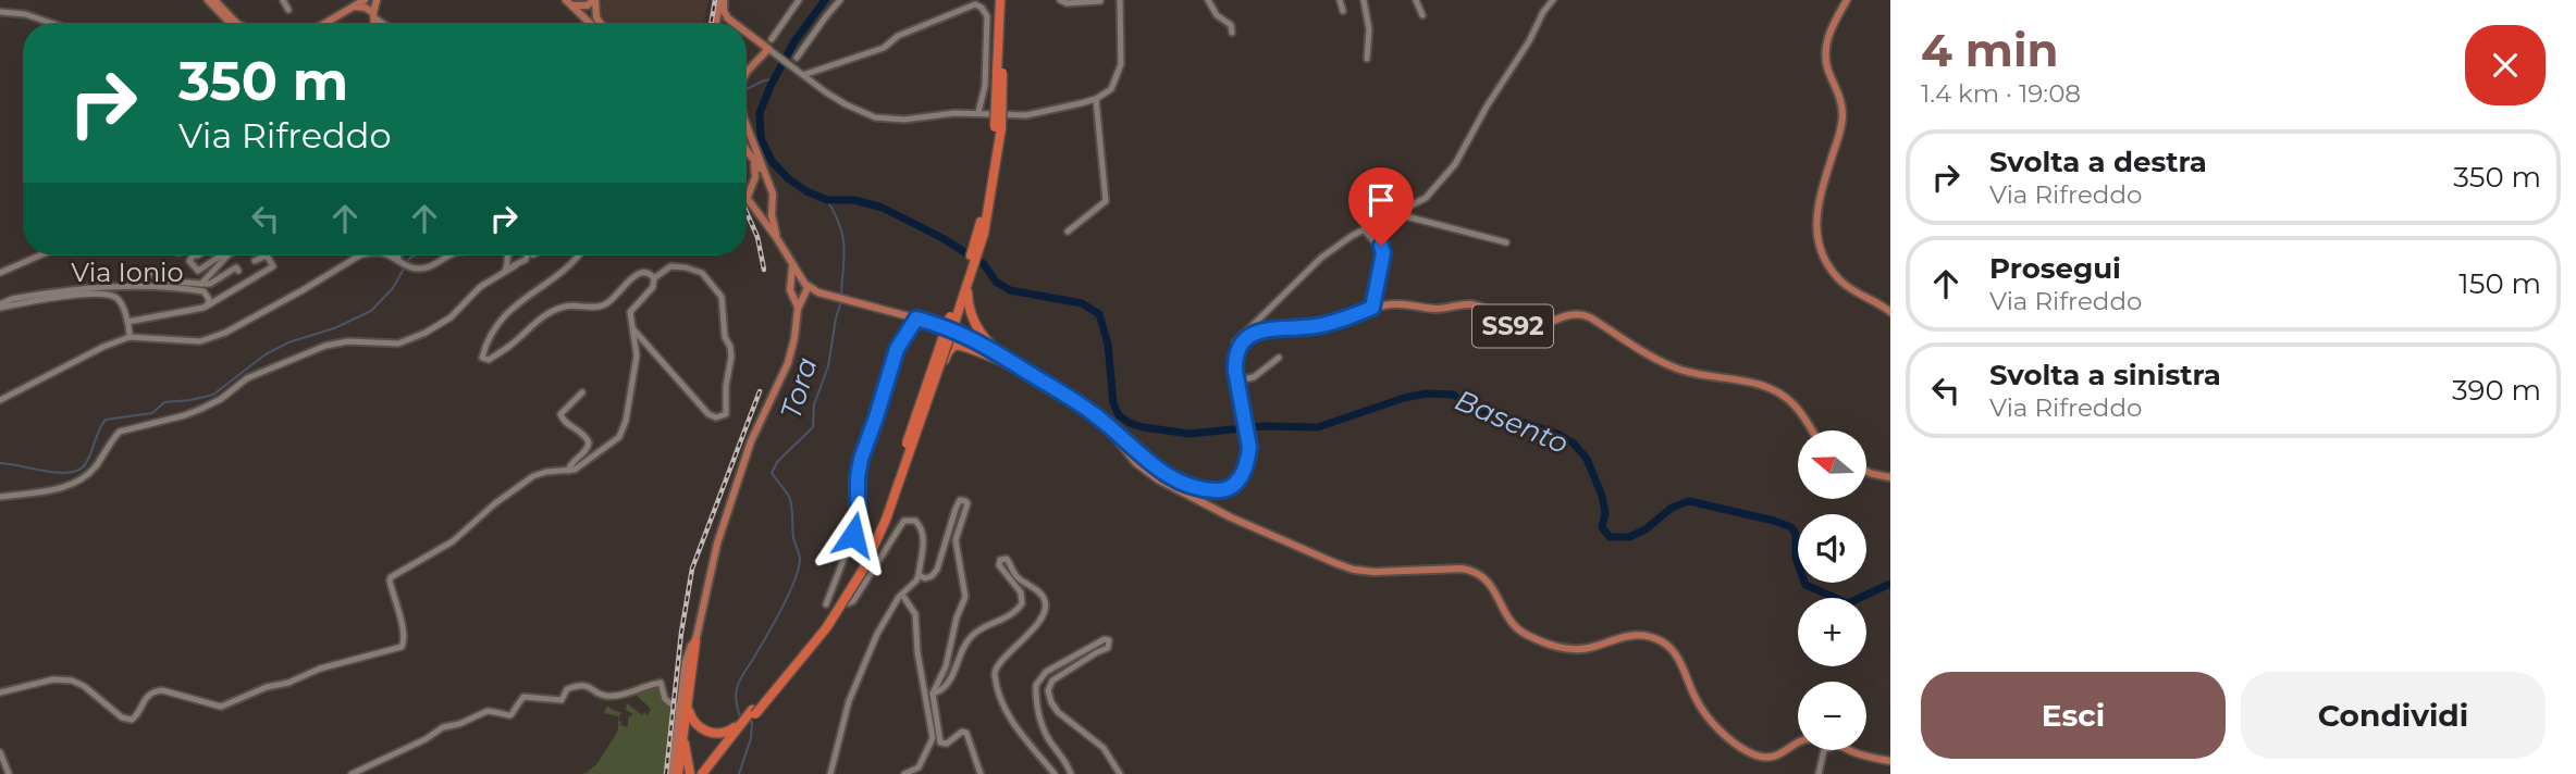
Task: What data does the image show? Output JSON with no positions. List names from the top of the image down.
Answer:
{
  "streets": {
    "main road": ["SS92"],
    "street": ["Via Ionio"]
  },
  "water": ["Tora", "Basento"],
  "north": "left",
  "page": {
    "heading": ["4 min", "1.4 km · 19:08"],
    "turn": ["350 m", "Via Rifreddo"],
    "list": [
      {
        "name": "Svolta a destra",
        "note": "Via Rifreddo",
        "value": "350 m"
      },
      {
        "name": "Prosegui",
        "note": "Via Rifreddo",
        "value": "150 m"
      },
      {
        "name": "Svolta a sinistra",
        "note": "Via Rifreddo",
        "value": "390 m"
      }
    ],
    "map_buttons": ["+", "−"],
    "buttons": ["Esci", "Condividi"]
  }
}
